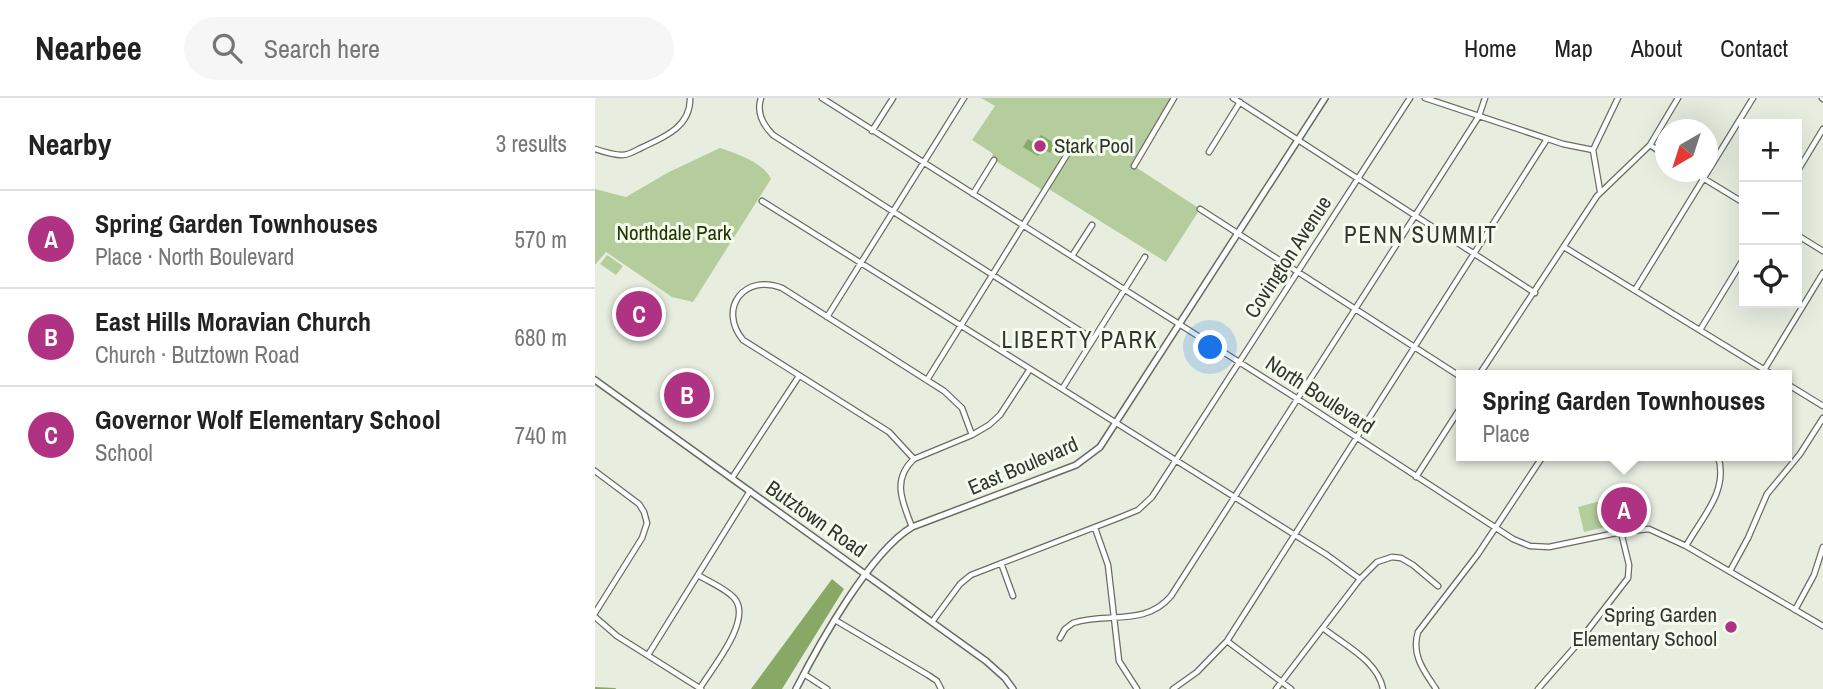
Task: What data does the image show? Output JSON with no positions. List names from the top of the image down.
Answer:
{
  "streets": {
    "street": [
      "Covington Avenue",
      "North Boulevard",
      "East Boulevard",
      "Butztown Road"
    ]
  },
  "crossings": [
    ["Covington Avenue", "North Boulevard"],
    ["Covington Avenue", "Butztown Road"],
    ["North Boulevard", "East Boulevard"],
    ["East Boulevard", "Butztown Road"]
  ],
  "districts": ["PENN SUMMIT", "LIBERTY PARK"],
  "parks": ["Northdale Park"],
  "places": ["Stark Pool", "Spring Garden Elementary School"],
  "north": "bottom left",
  "page": {
    "header": "Nearbee",
    "search": "Search here",
    "nav": [
      "Home",
      "Map",
      "About",
      "Contact"
    ],
    "heading": ["Nearby", "3 results"],
    "map_buttons": ["+", "−"],
    "list": [
      {
        "mark": "A",
        "name": "Spring Garden Townhouses",
        "note": "Place · North Boulevard",
        "value": "570 m"
      },
      {
        "mark": "B",
        "name": "East Hills Moravian Church",
        "note": "Church · Butztown Road",
        "value": "680 m"
      },
      {
        "mark": "C",
        "name": "Governor Wolf Elementary School",
        "note": "School",
        "value": "740 m"
      }
    ],
    "pins": ["C", "B", "A"],
    "popup": ["Spring Garden Townhouses", "Place"]
  }
}
